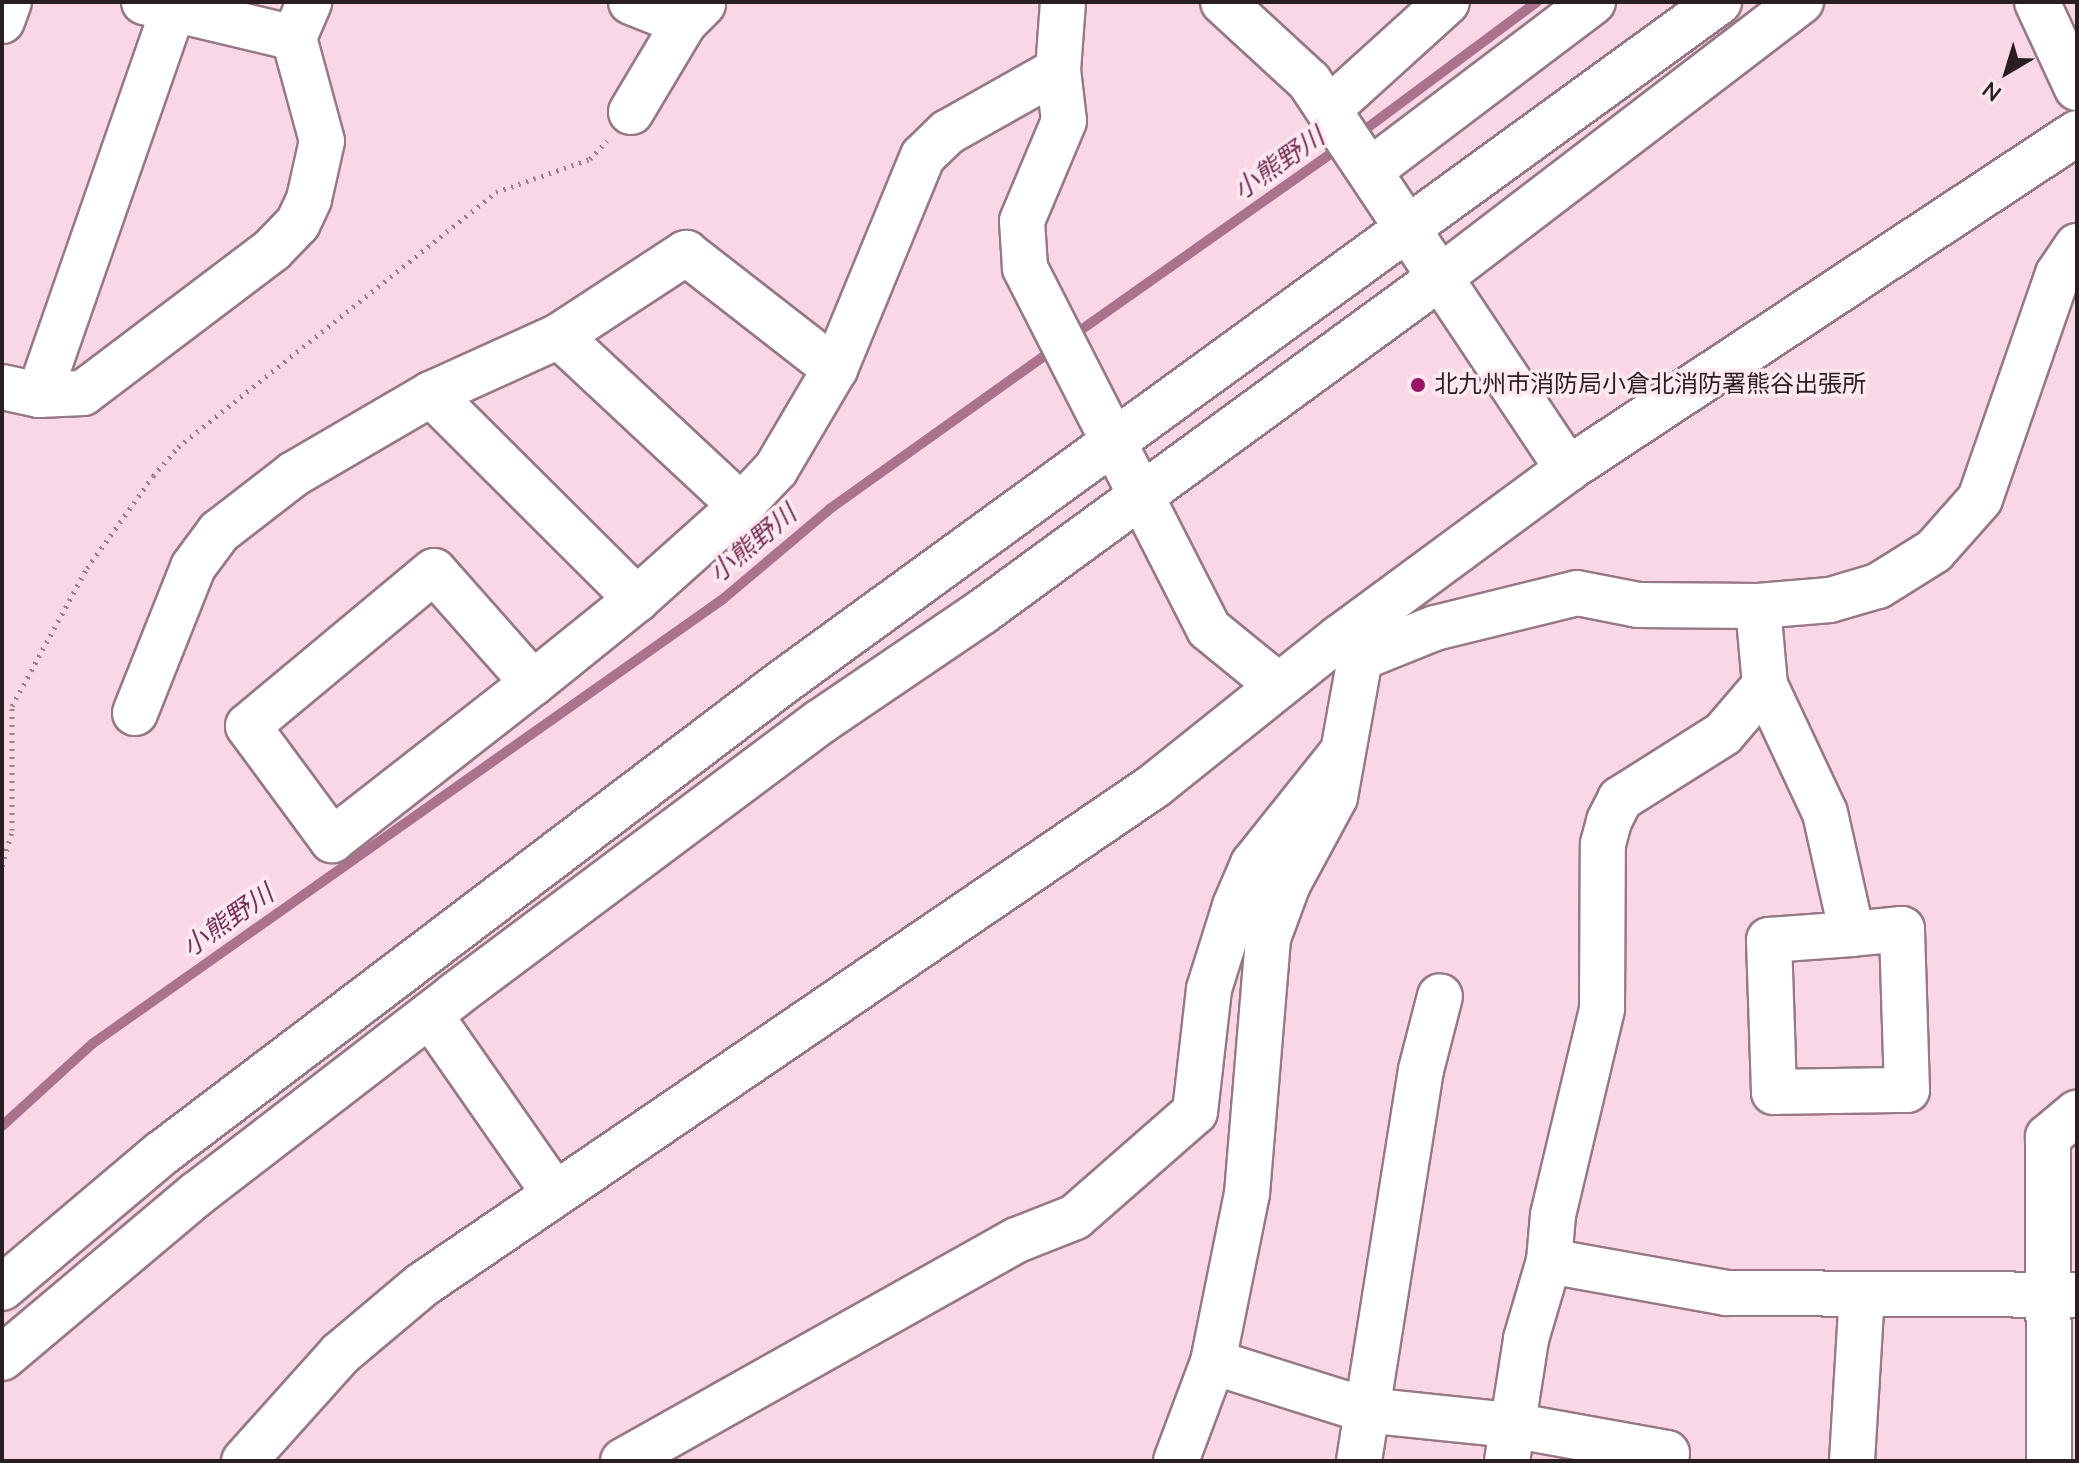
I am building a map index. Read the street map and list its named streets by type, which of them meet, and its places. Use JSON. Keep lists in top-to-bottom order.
{
  "water": ["小熊野川"],
  "places": ["北九州市消防局小倉北消防署熊谷出張所"],
  "north": "bottom left"
}
